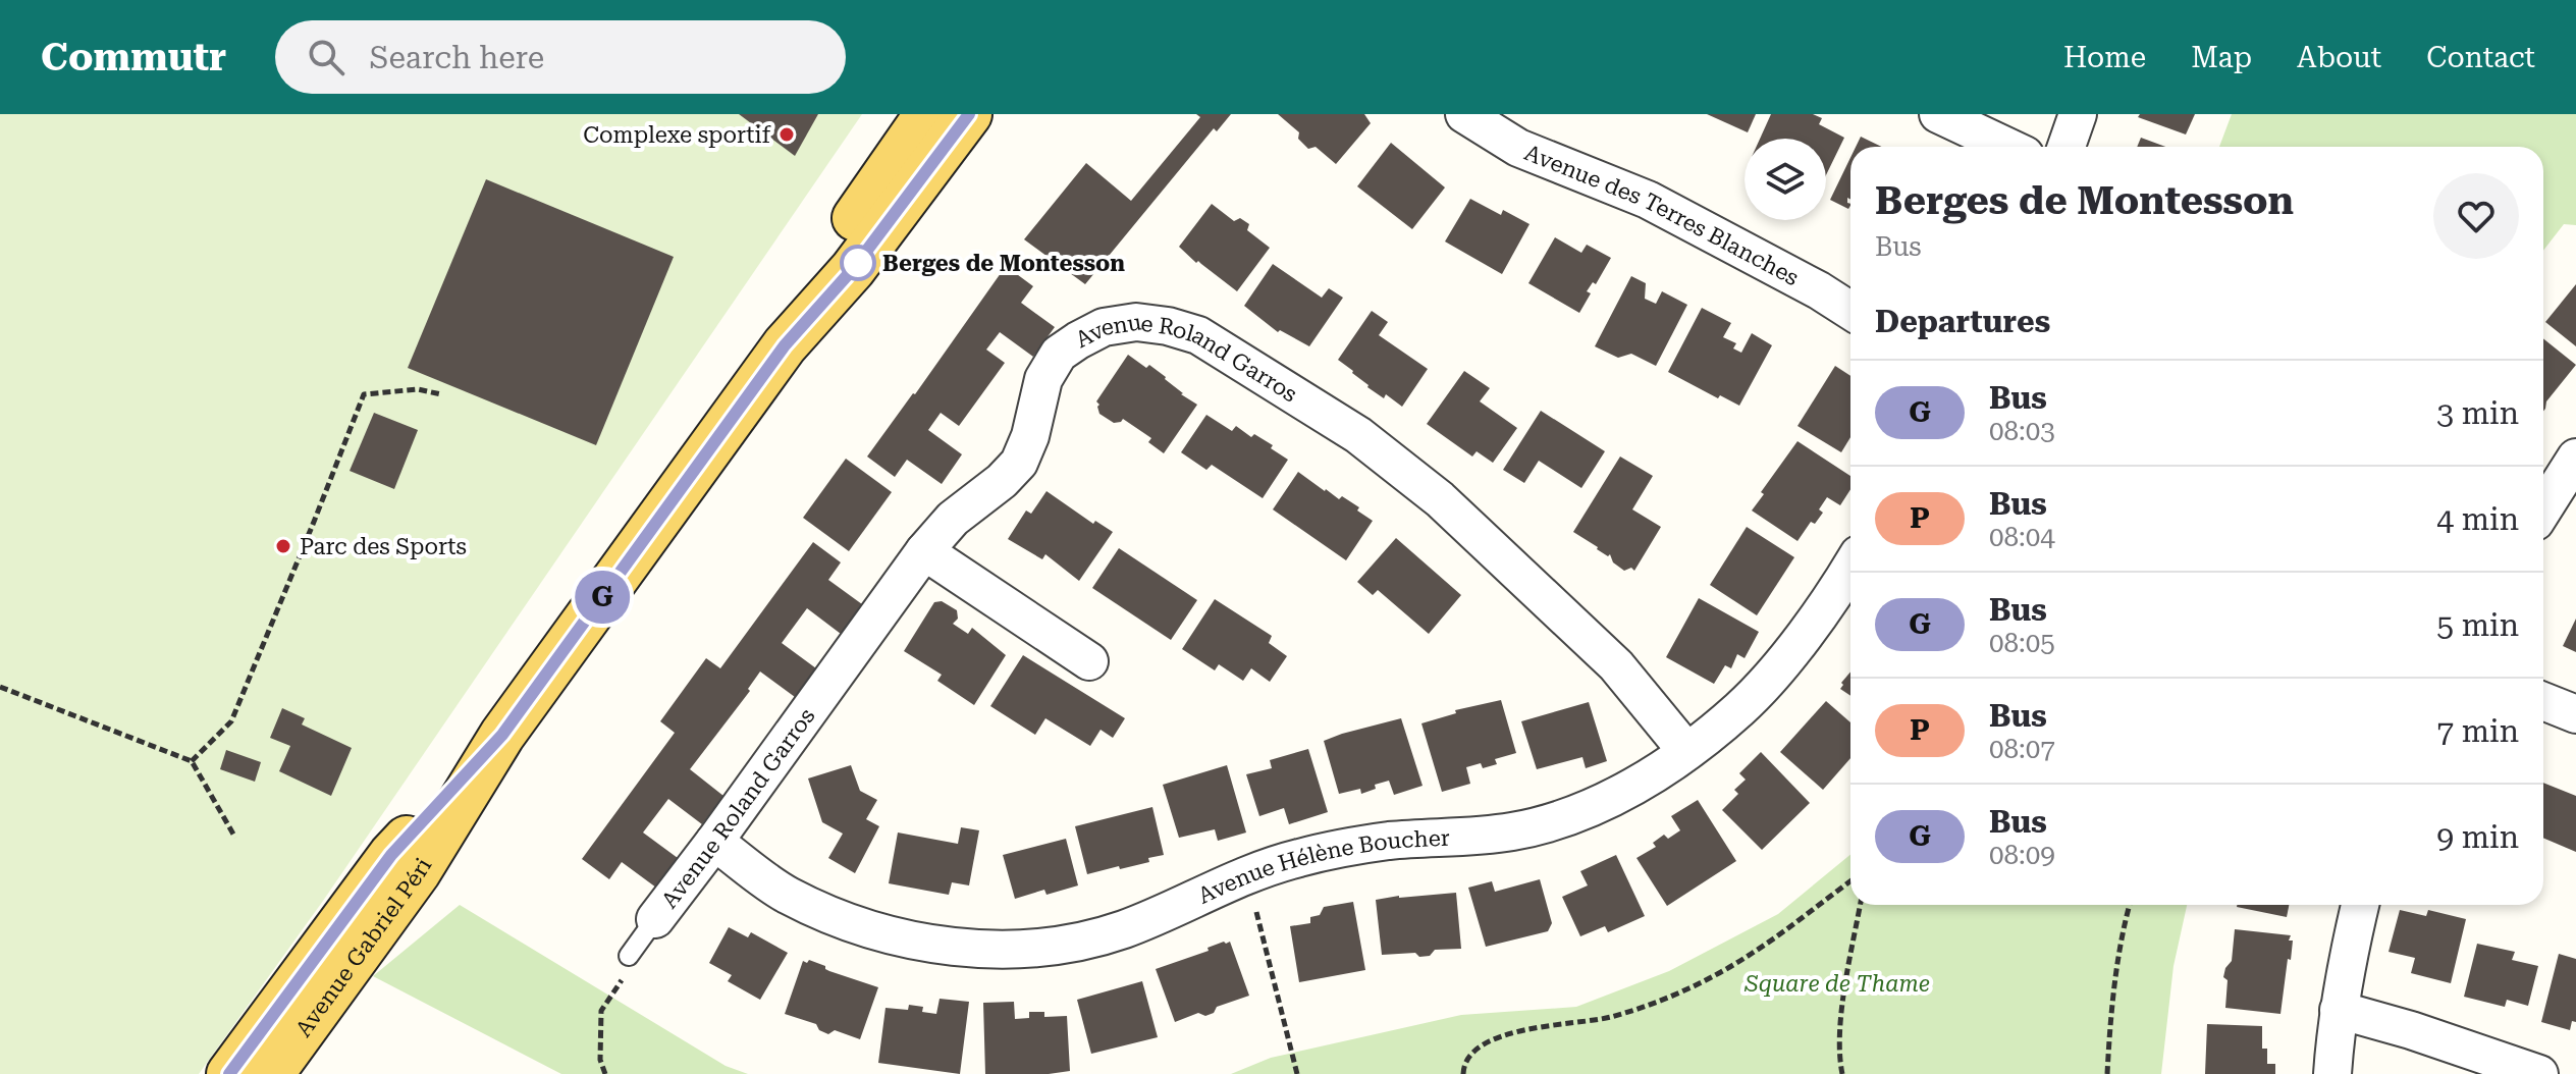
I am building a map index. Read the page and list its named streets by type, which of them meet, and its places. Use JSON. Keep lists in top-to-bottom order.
{
  "streets": {
    "main road": ["Avenue Gabriel Péri"],
    "street": ["Avenue des Terres Blanches", "Avenue Roland Garros", "Avenue Hélène Boucher"]
  },
  "crossings": [
    ["Avenue Roland Garros", "Avenue Hélène Boucher"]
  ],
  "parks": ["Square de Thame"],
  "places": ["Complexe sportif", "Berges de Montesson", "Parc des Sports"],
  "lines": ["bus line G"],
  "page": {
    "header": "Commutr",
    "search": "Search here",
    "nav": [
      "Home",
      "Map",
      "About",
      "Contact"
    ],
    "on_map": "G",
    "heading": [
      ["Berges de Montesson", "Bus"],
      "Departures"
    ],
    "list": [
      {
        "mark": "G",
        "name": "Bus",
        "note": "08:03",
        "value": "3 min"
      },
      {
        "mark": "P",
        "name": "Bus",
        "note": "08:04",
        "value": "4 min"
      },
      {
        "mark": "G",
        "name": "Bus",
        "note": "08:05",
        "value": "5 min"
      },
      {
        "mark": "P",
        "name": "Bus",
        "note": "08:07",
        "value": "7 min"
      },
      {
        "mark": "G",
        "name": "Bus",
        "note": "08:09",
        "value": "9 min"
      }
    ]
  }
}
